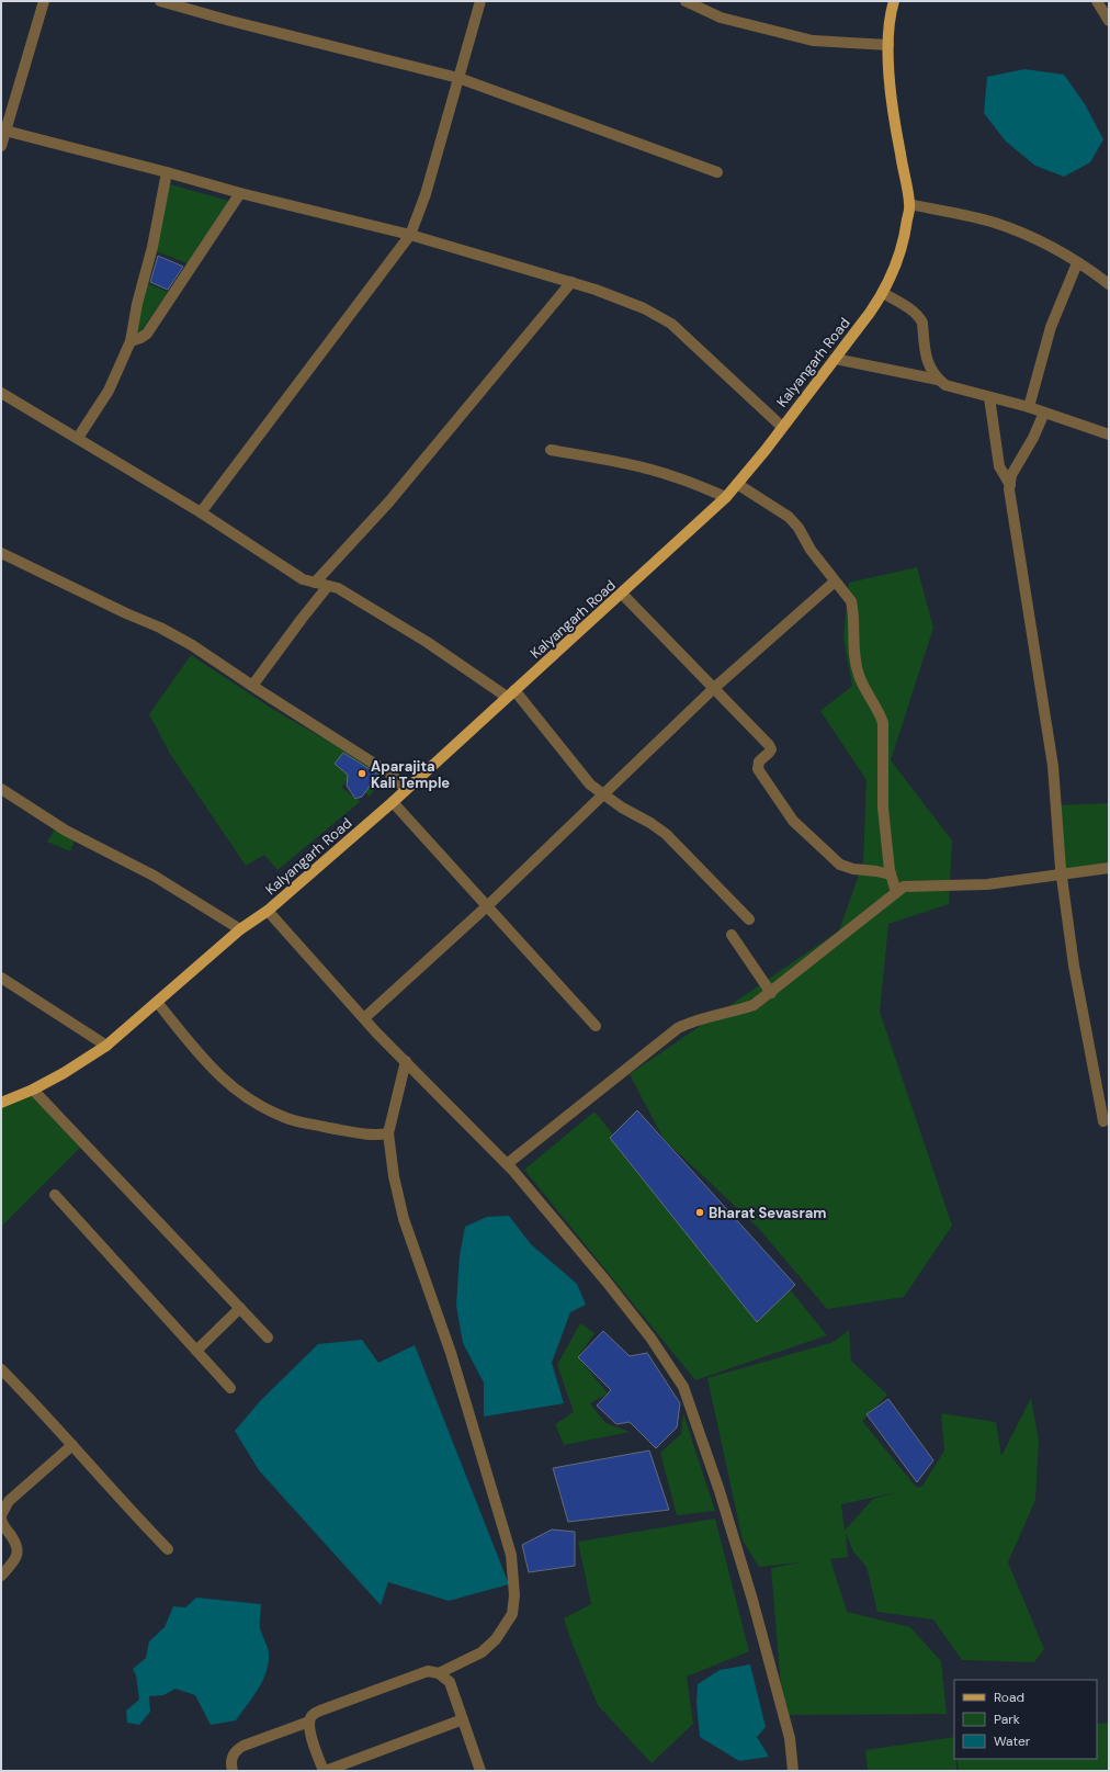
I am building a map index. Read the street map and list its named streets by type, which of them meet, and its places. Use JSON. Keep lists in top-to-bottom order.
{
  "streets": {
    "main road": ["Kalyangarh Road"]
  },
  "places": ["Aparajita Kali Temple", "Bharat Sevasram"],
  "legend": ["Road", "Park", "Water"]
}
